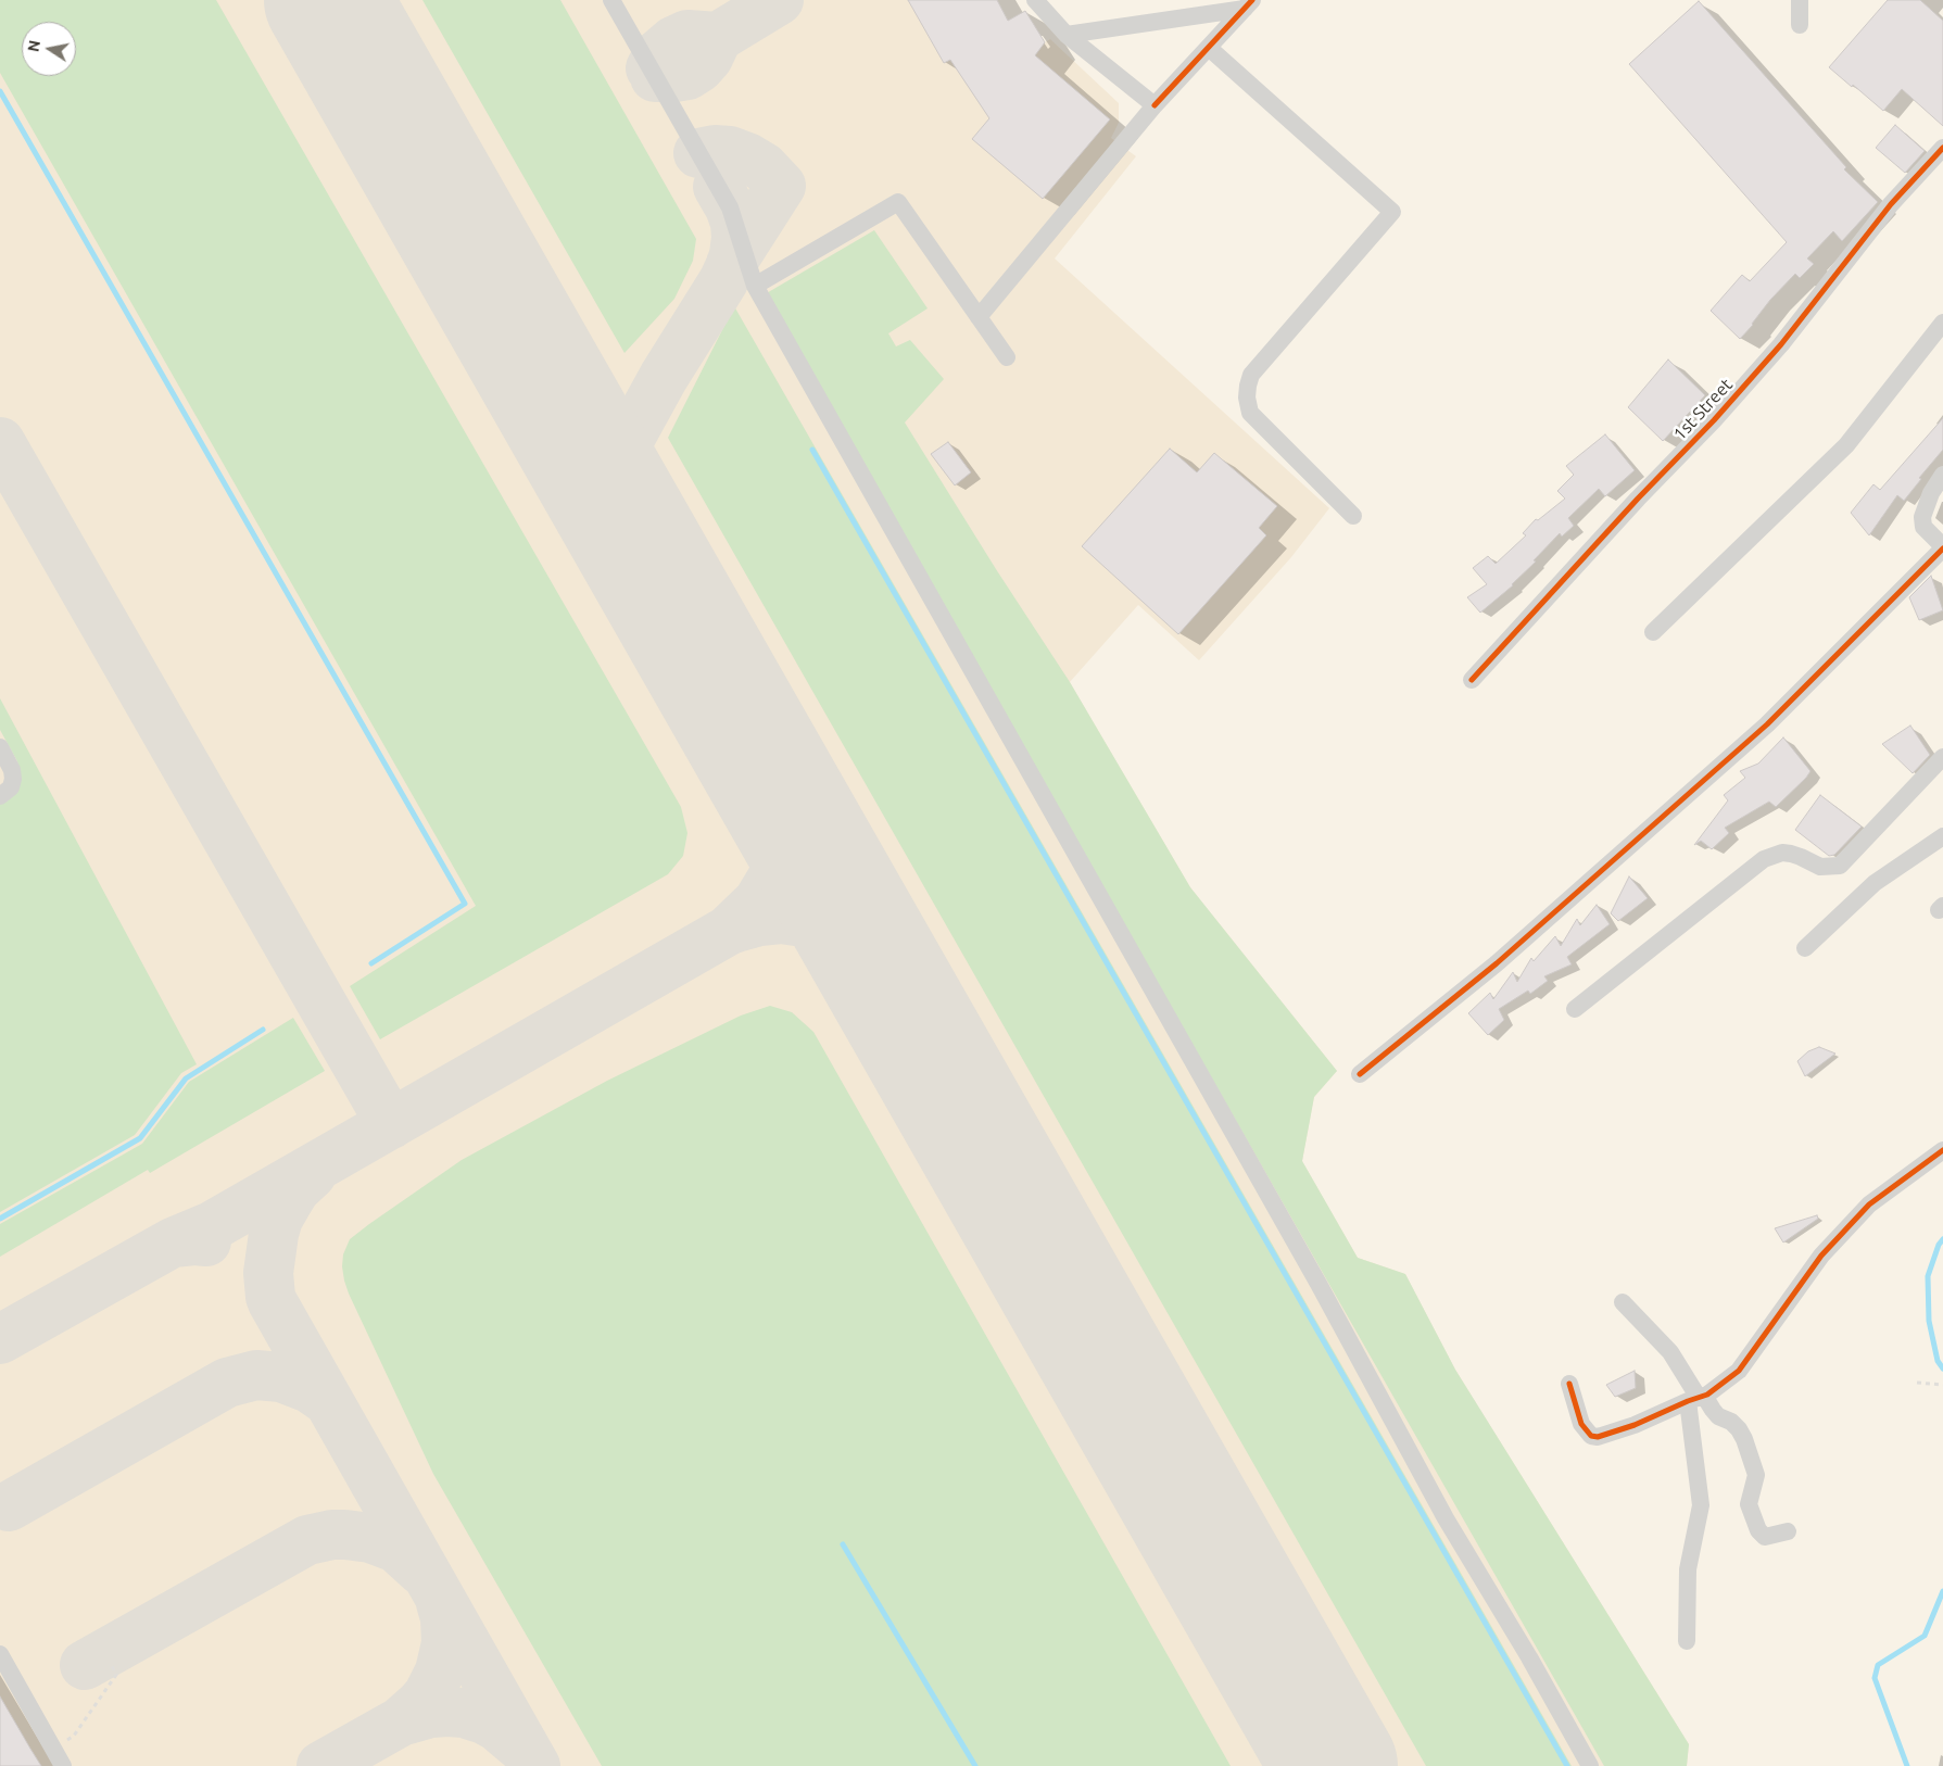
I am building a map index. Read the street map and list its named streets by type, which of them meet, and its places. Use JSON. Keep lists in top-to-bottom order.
{
  "streets": {
    "street": ["1st Street"]
  },
  "north": "left"
}
